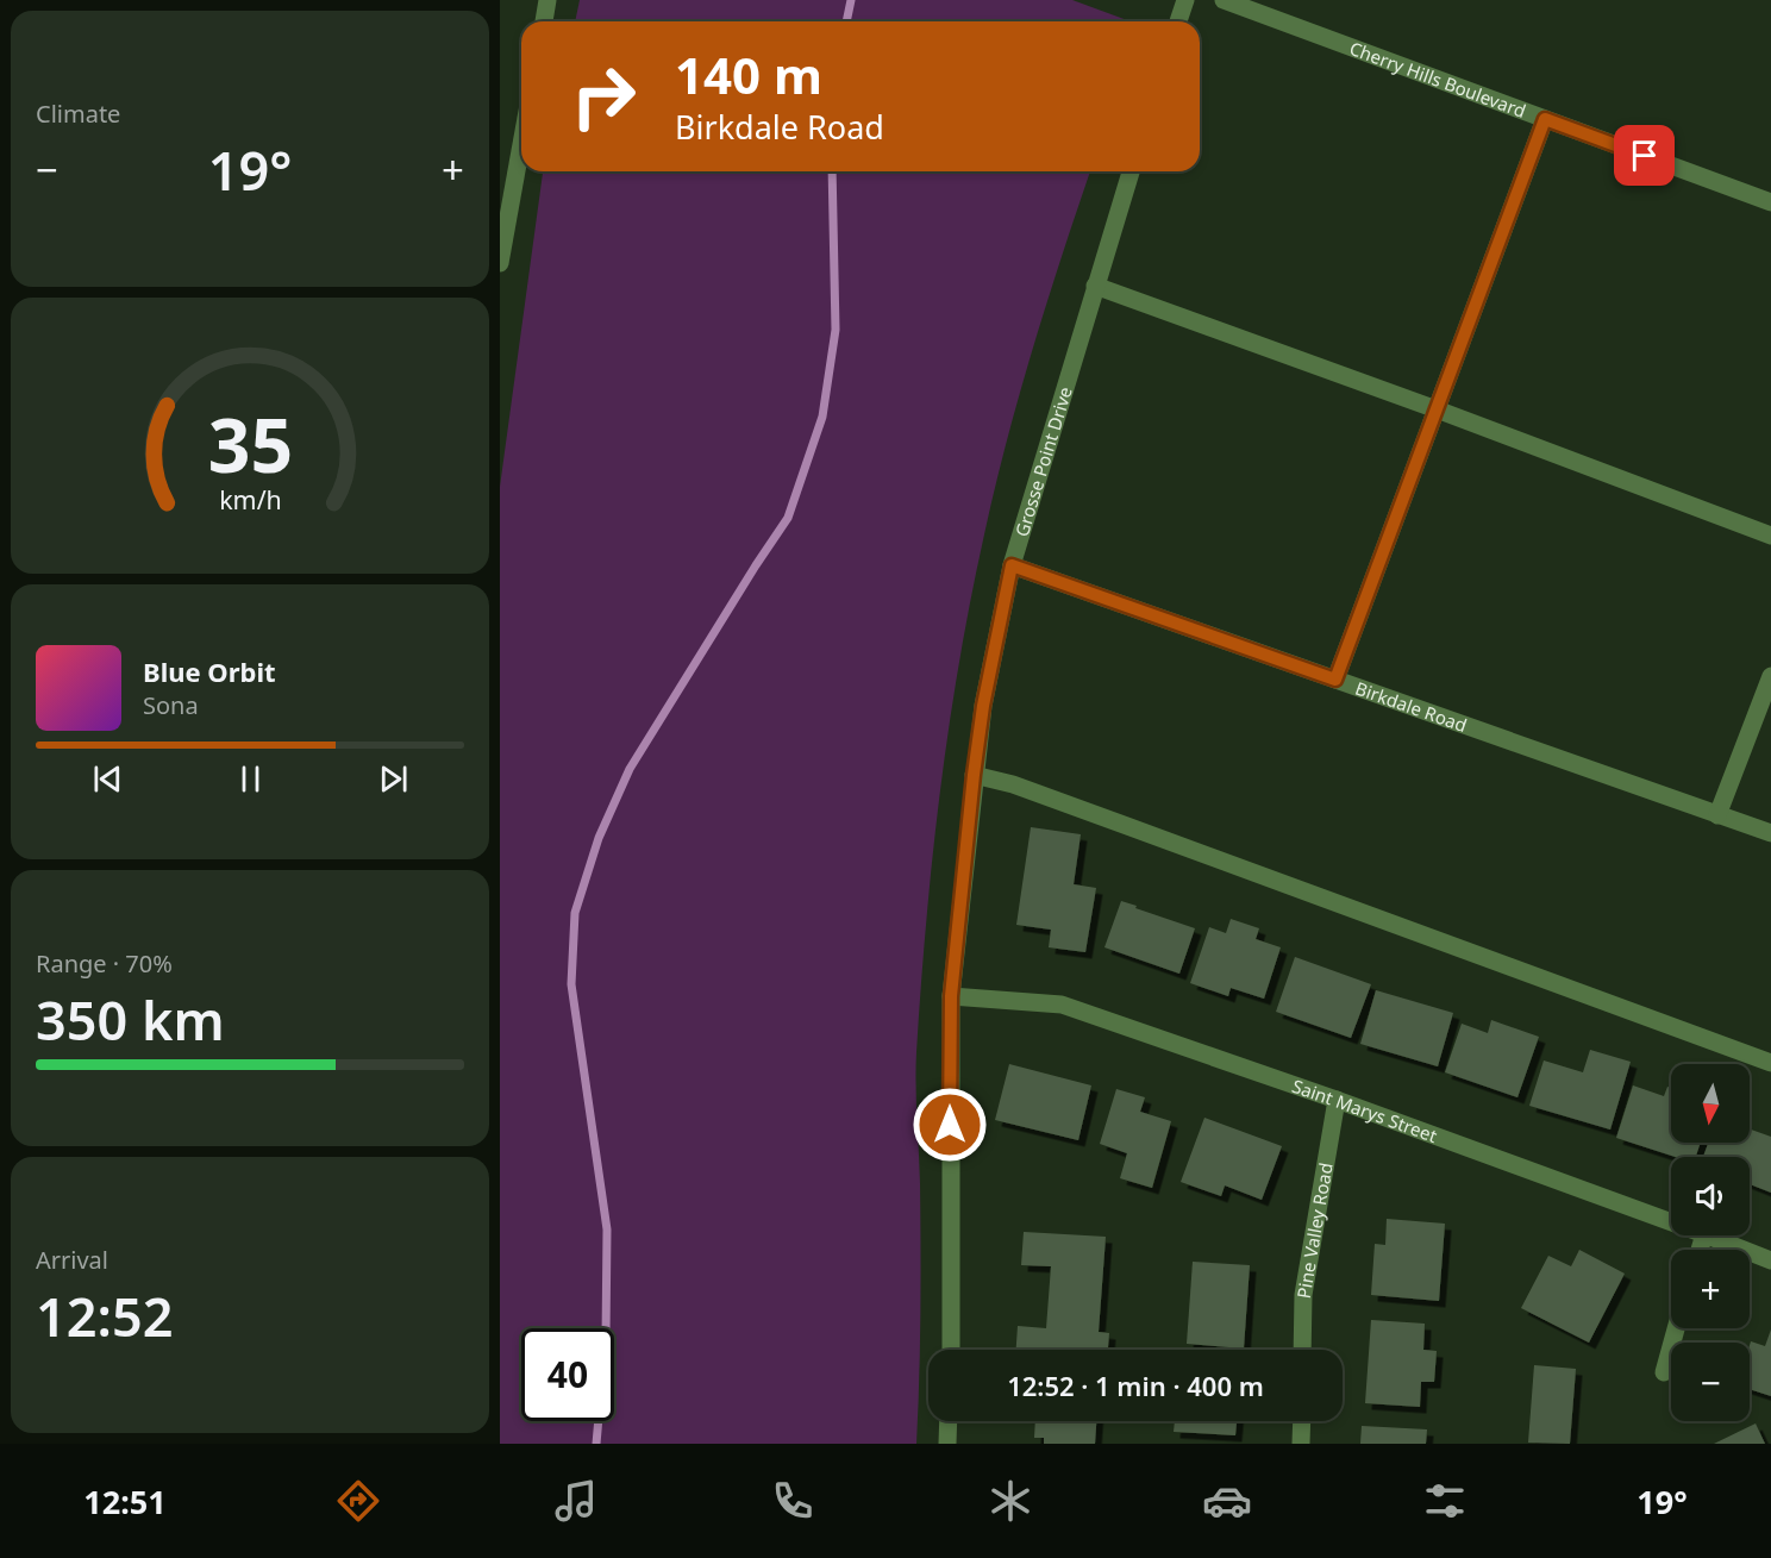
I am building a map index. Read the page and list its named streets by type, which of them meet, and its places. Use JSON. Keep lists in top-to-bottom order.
{
  "streets": {
    "street": [
      "Cherry Hills Boulevard",
      "Grosse Point Drive",
      "Birkdale Road",
      "Saint Marys Street",
      "Pine Valley Road"
    ]
  },
  "crossings": [
    ["Grosse Point Drive", "Birkdale Road"],
    ["Grosse Point Drive", "Saint Marys Street"],
    ["Saint Marys Street", "Pine Valley Road"]
  ],
  "north": "bottom",
  "page": {
    "tile": [
      "Climate",
      ["Range · 70%", "350 km"],
      ["Arrival", "12:52"]
    ],
    "turn": ["140 m", "Birkdale Road"],
    "heat": ["−", "19°", "+"],
    "song": ["Blue Orbit", "Sona"],
    "map_buttons": ["+", "−"],
    "limit": "40",
    "trip": "12:52 · 1 min · 400 m",
    "tabs": ["12:51", "19°"],
    "gauge": ["35", "km/h"]
  }
}
